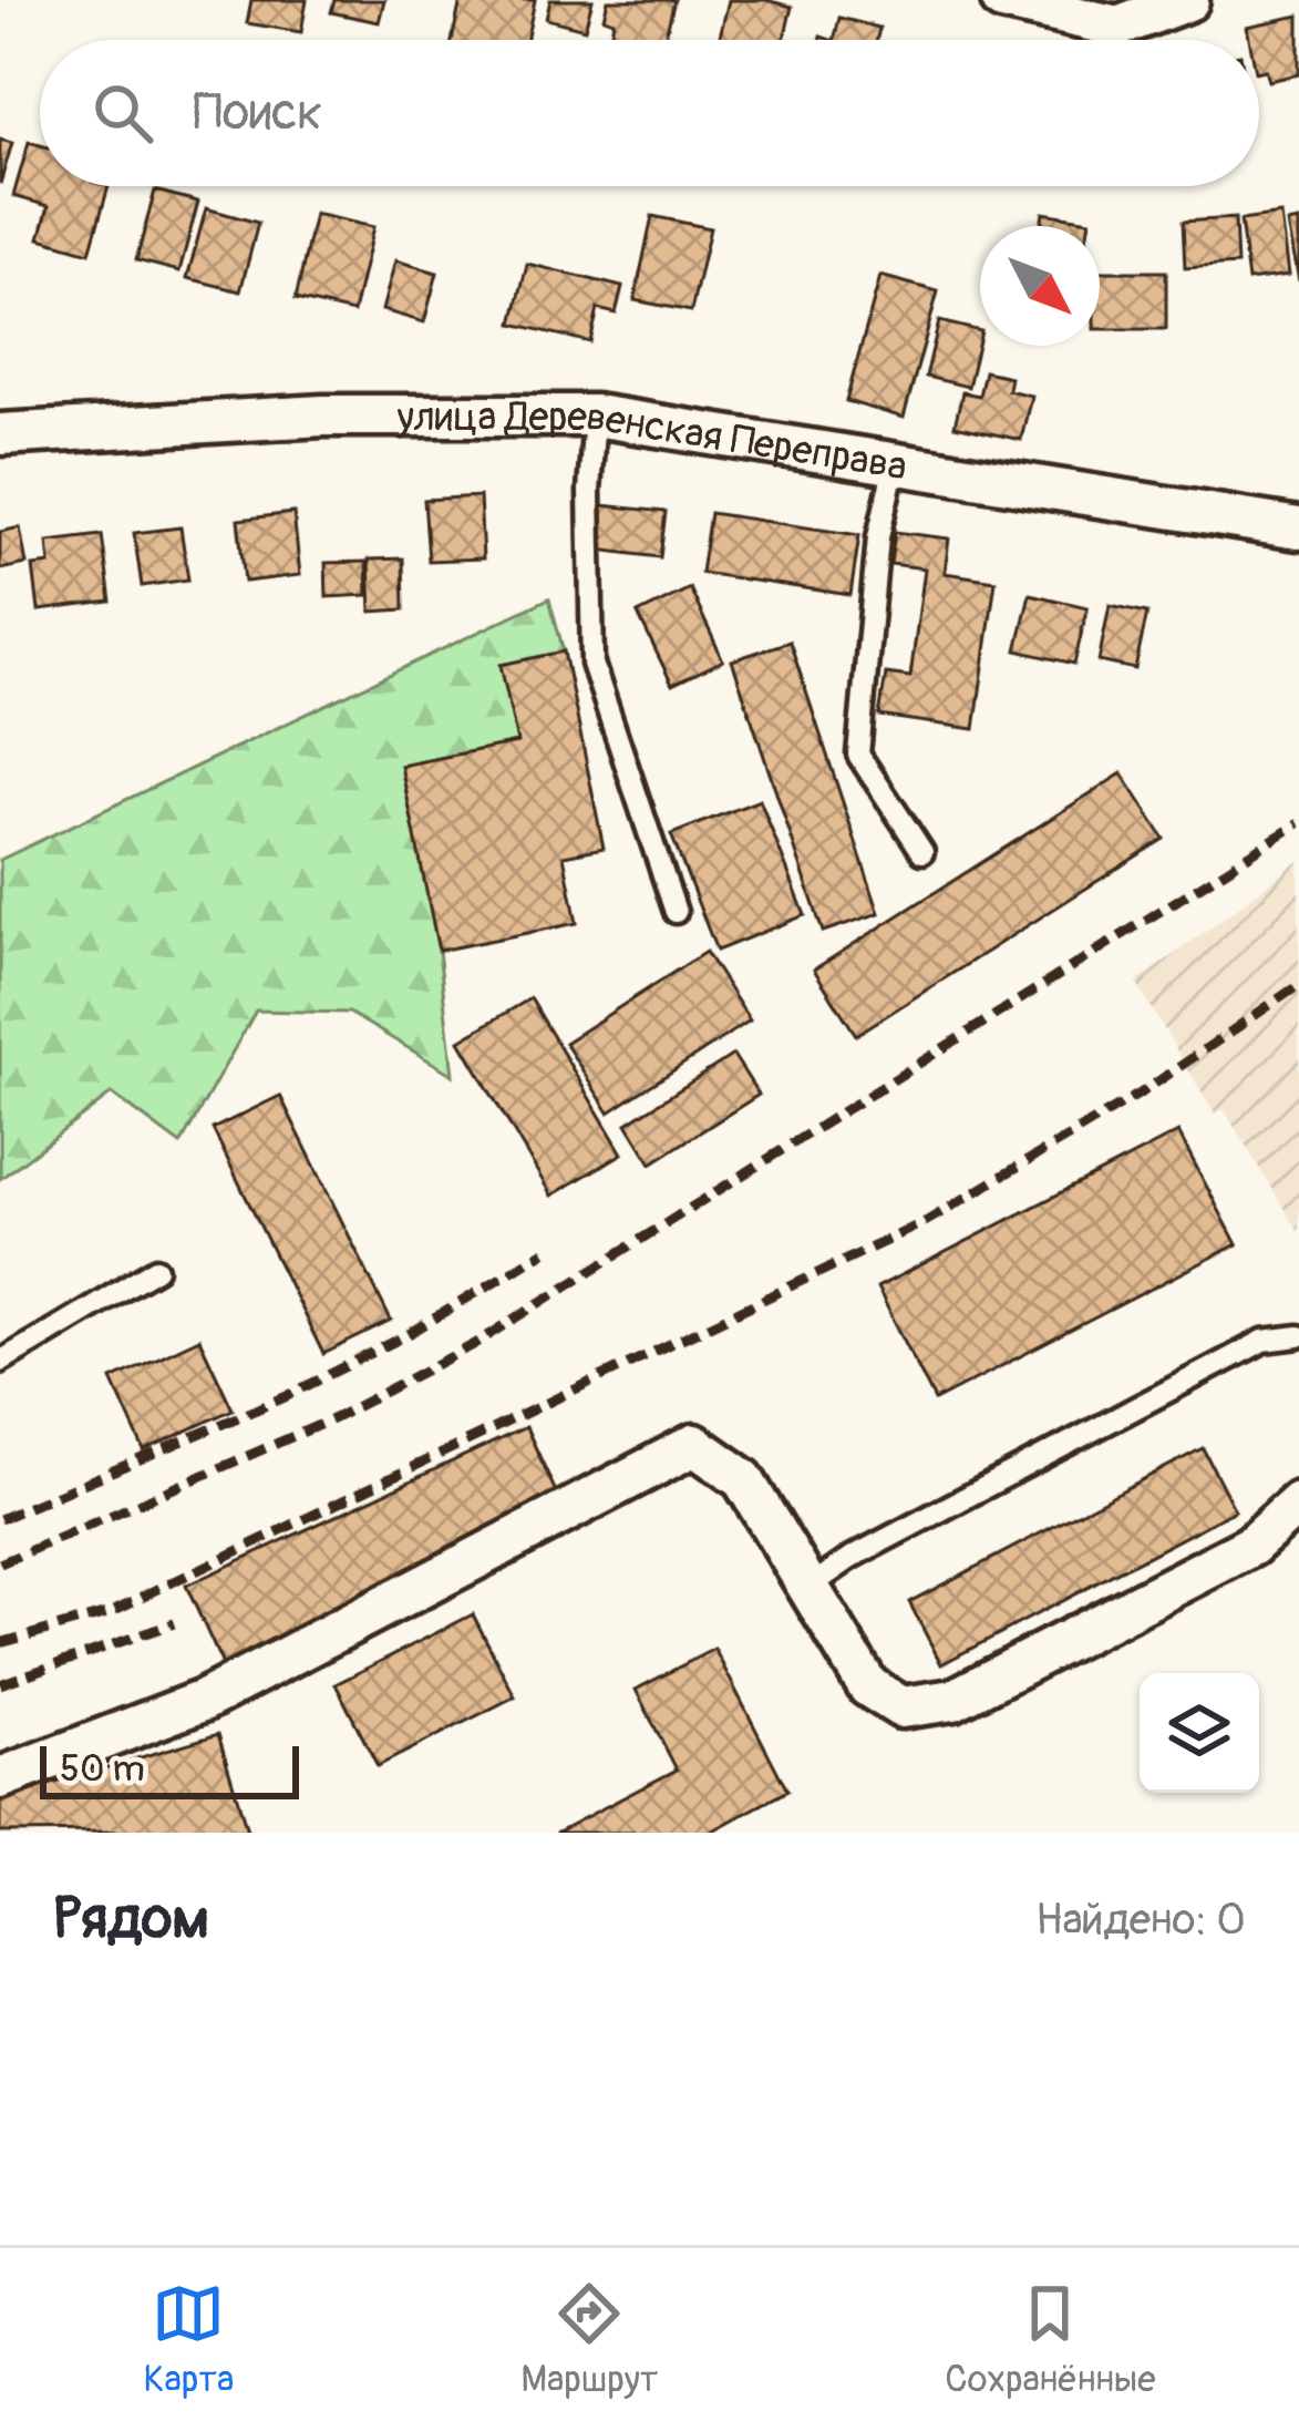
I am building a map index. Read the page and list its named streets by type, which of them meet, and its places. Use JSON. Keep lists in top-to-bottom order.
{
  "streets": {
    "street": ["улица Деревенская Переправа"]
  },
  "scale_bar": "50 m",
  "north": "bottom right",
  "page": {
    "search": "Поиск",
    "scale": "50 m",
    "heading": ["Рядом", "Найдено: 0"],
    "nav": ["Карта", "Маршрут", "Сохранённые"]
  }
}
